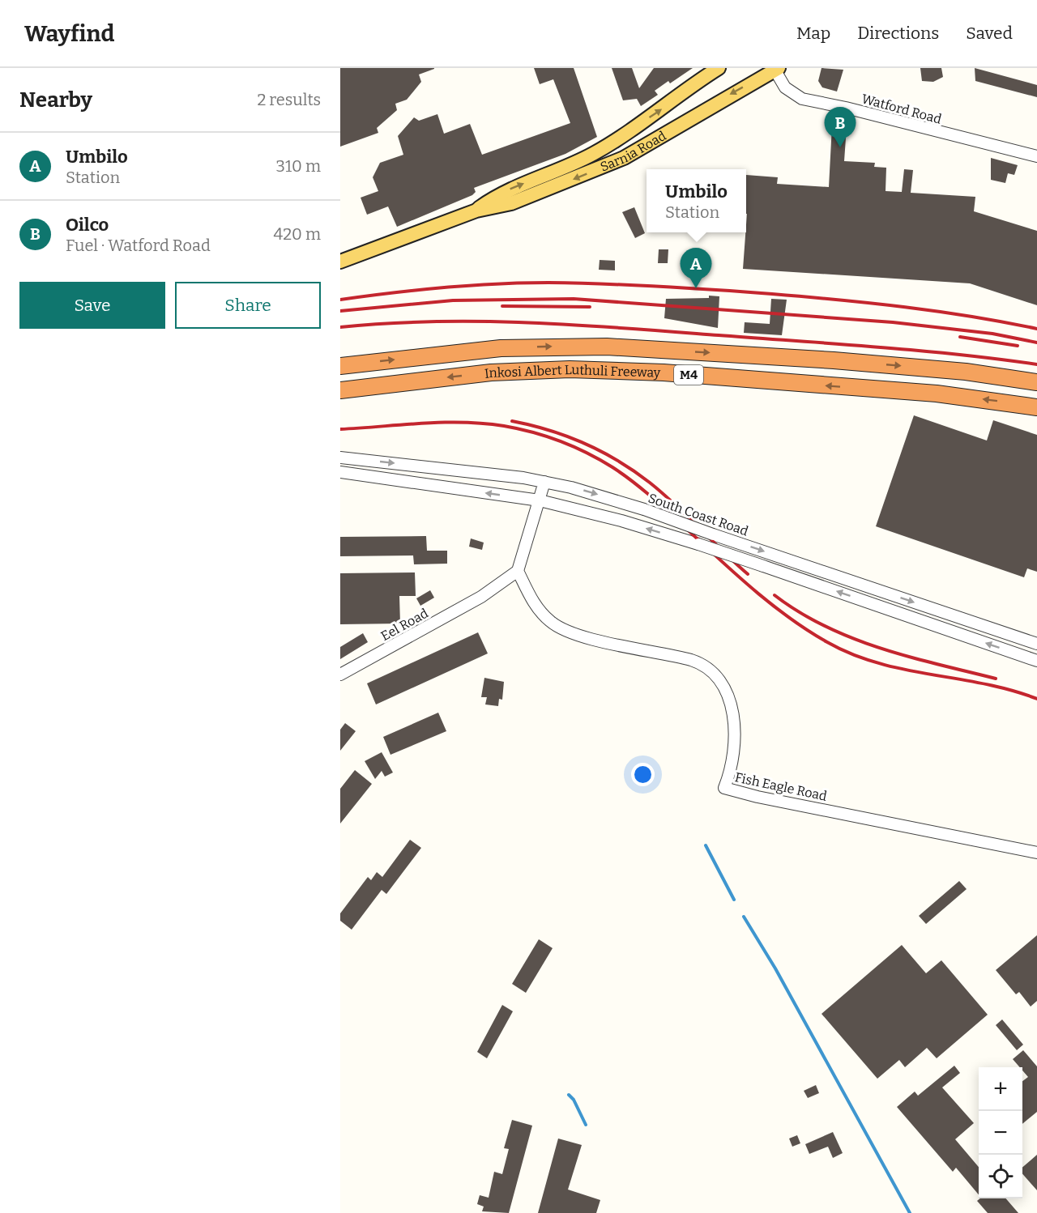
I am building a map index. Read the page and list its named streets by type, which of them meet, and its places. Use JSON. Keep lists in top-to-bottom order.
{
  "streets": {
    "highway": ["Inkosi Albert Luthuli Freeway", "M4"],
    "main road": ["Sarnia Road"],
    "street": [
      "Watford Road",
      "South Coast Road",
      "Eel Road",
      "Fish Eagle Road"
    ]
  },
  "crossings": [
    ["Watford Road", "Sarnia Road"],
    ["Eel Road", "Fish Eagle Road"]
  ],
  "page": {
    "header": "Wayfind",
    "nav": ["Map", "Directions", "Saved"],
    "heading": ["Nearby", "2 results"],
    "pins": ["B", "A"],
    "list": [
      {
        "mark": "A",
        "name": "Umbilo",
        "note": "Station",
        "value": "310 m"
      },
      {
        "mark": "B",
        "name": "Oilco",
        "note": "Fuel · Watford Road",
        "value": "420 m"
      }
    ],
    "popup": ["Umbilo", "Station"],
    "buttons": ["Save", "Share"],
    "map_buttons": ["+", "−"]
  }
}
